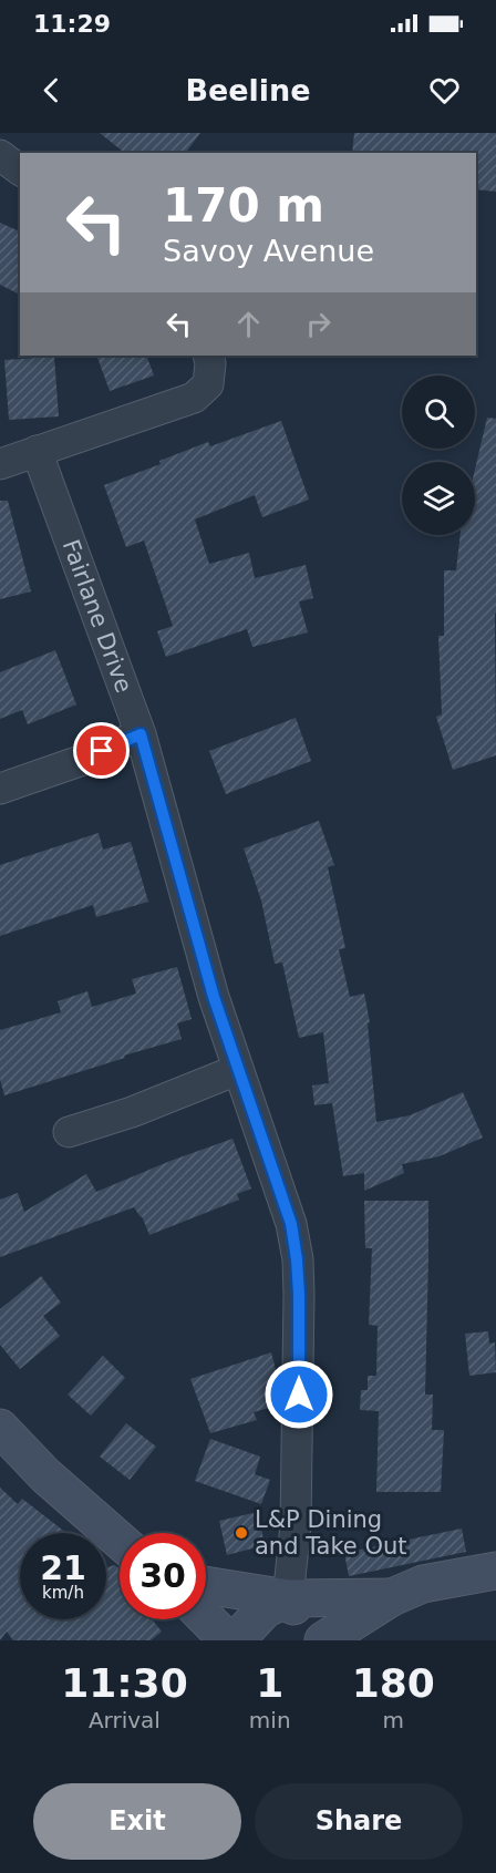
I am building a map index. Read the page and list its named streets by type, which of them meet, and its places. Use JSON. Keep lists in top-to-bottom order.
{
  "streets": {
    "street": ["Fairlane Drive"]
  },
  "places": ["L&P Dining and Take Out"],
  "page": {
    "status": "11:29",
    "header": "Beeline",
    "turn": ["170 m", "Savoy Avenue"],
    "speed": "21 km/h",
    "limit": "30",
    "eta": [
      "11:30",
      "Arrival",
      "1",
      "min",
      "180",
      "m"
    ],
    "buttons": ["Exit", "Share"]
  }
}
